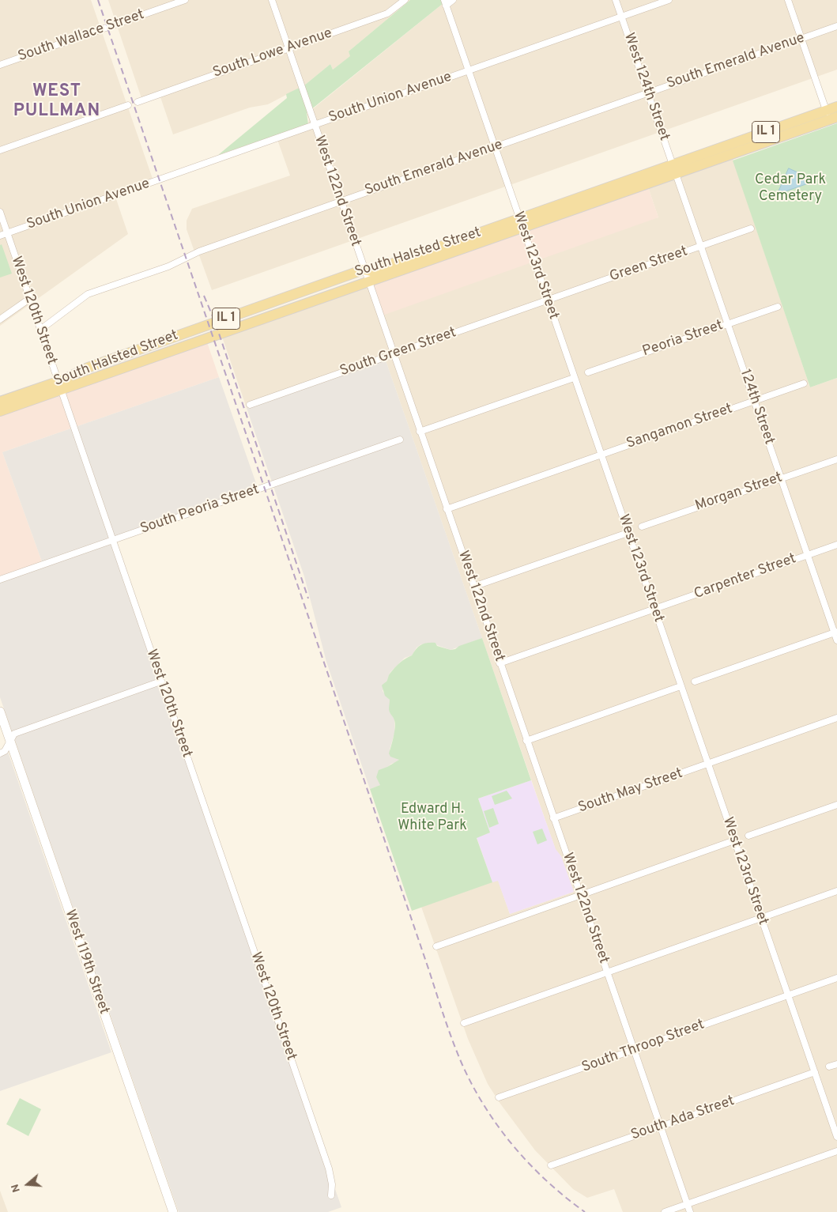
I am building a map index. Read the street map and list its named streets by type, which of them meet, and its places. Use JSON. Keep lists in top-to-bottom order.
{
  "streets": {
    "main road": ["IL 1", "South Halsted Street"],
    "street": [
      "South Wallace Street",
      "South Lowe Avenue",
      "South Emerald Avenue",
      "West 124th Street",
      "South Union Avenue",
      "West 122nd Street",
      "Green Street",
      "West 123rd Street",
      "West 120th Street",
      "Peoria Street",
      "South Green Street",
      "124th Street",
      "Sangamon Street",
      "Morgan Street",
      "South Peoria Street",
      "Carpenter Street",
      "South May Street",
      "West 119th Street",
      "South Throop Street",
      "South Ada Street"
    ]
  },
  "crossings": [
    ["South Lowe Avenue", "West 122nd Street"],
    ["South Emerald Avenue", "West 124th Street"],
    ["South Emerald Avenue", "West 122nd Street"],
    ["South Emerald Avenue", "West 123rd Street"],
    ["South Emerald Avenue", "West 120th Street"],
    ["West 124th Street", "South Union Avenue"],
    ["West 124th Street", "South Halsted Street"],
    ["West 124th Street", "124th Street"],
    ["South Union Avenue", "West 122nd Street"],
    ["South Union Avenue", "West 123rd Street"],
    ["South Union Avenue", "West 120th Street"],
    ["West 122nd Street", "South Halsted Street"],
    ["West 122nd Street", "South Green Street"],
    ["West 122nd Street", "Sangamon Street"],
    ["West 122nd Street", "Carpenter Street"],
    ["West 122nd Street", "South May Street"],
    ["West 122nd Street", "South Throop Street"],
    ["West 122nd Street", "South Ada Street"],
    ["South Halsted Street", "West 123rd Street"],
    ["South Halsted Street", "West 120th Street"],
    ["South Halsted Street", "124th Street"],
    ["Green Street", "West 123rd Street"],
    ["Green Street", "South Green Street"],
    ["Green Street", "124th Street"],
    ["West 123rd Street", "South Green Street"],
    ["West 123rd Street", "Sangamon Street"],
    ["West 123rd Street", "Carpenter Street"],
    ["West 123rd Street", "South May Street"],
    ["West 123rd Street", "South Throop Street"],
    ["West 123rd Street", "South Ada Street"],
    ["West 120th Street", "South Peoria Street"],
    ["Peoria Street", "124th Street"],
    ["124th Street", "Sangamon Street"],
    ["124th Street", "Morgan Street"],
    ["124th Street", "Carpenter Street"]
  ],
  "districts": ["WEST PULLMAN"],
  "parks": ["Cedar Park Cemetery", "Edward H. White Park"],
  "north": "left"
}
